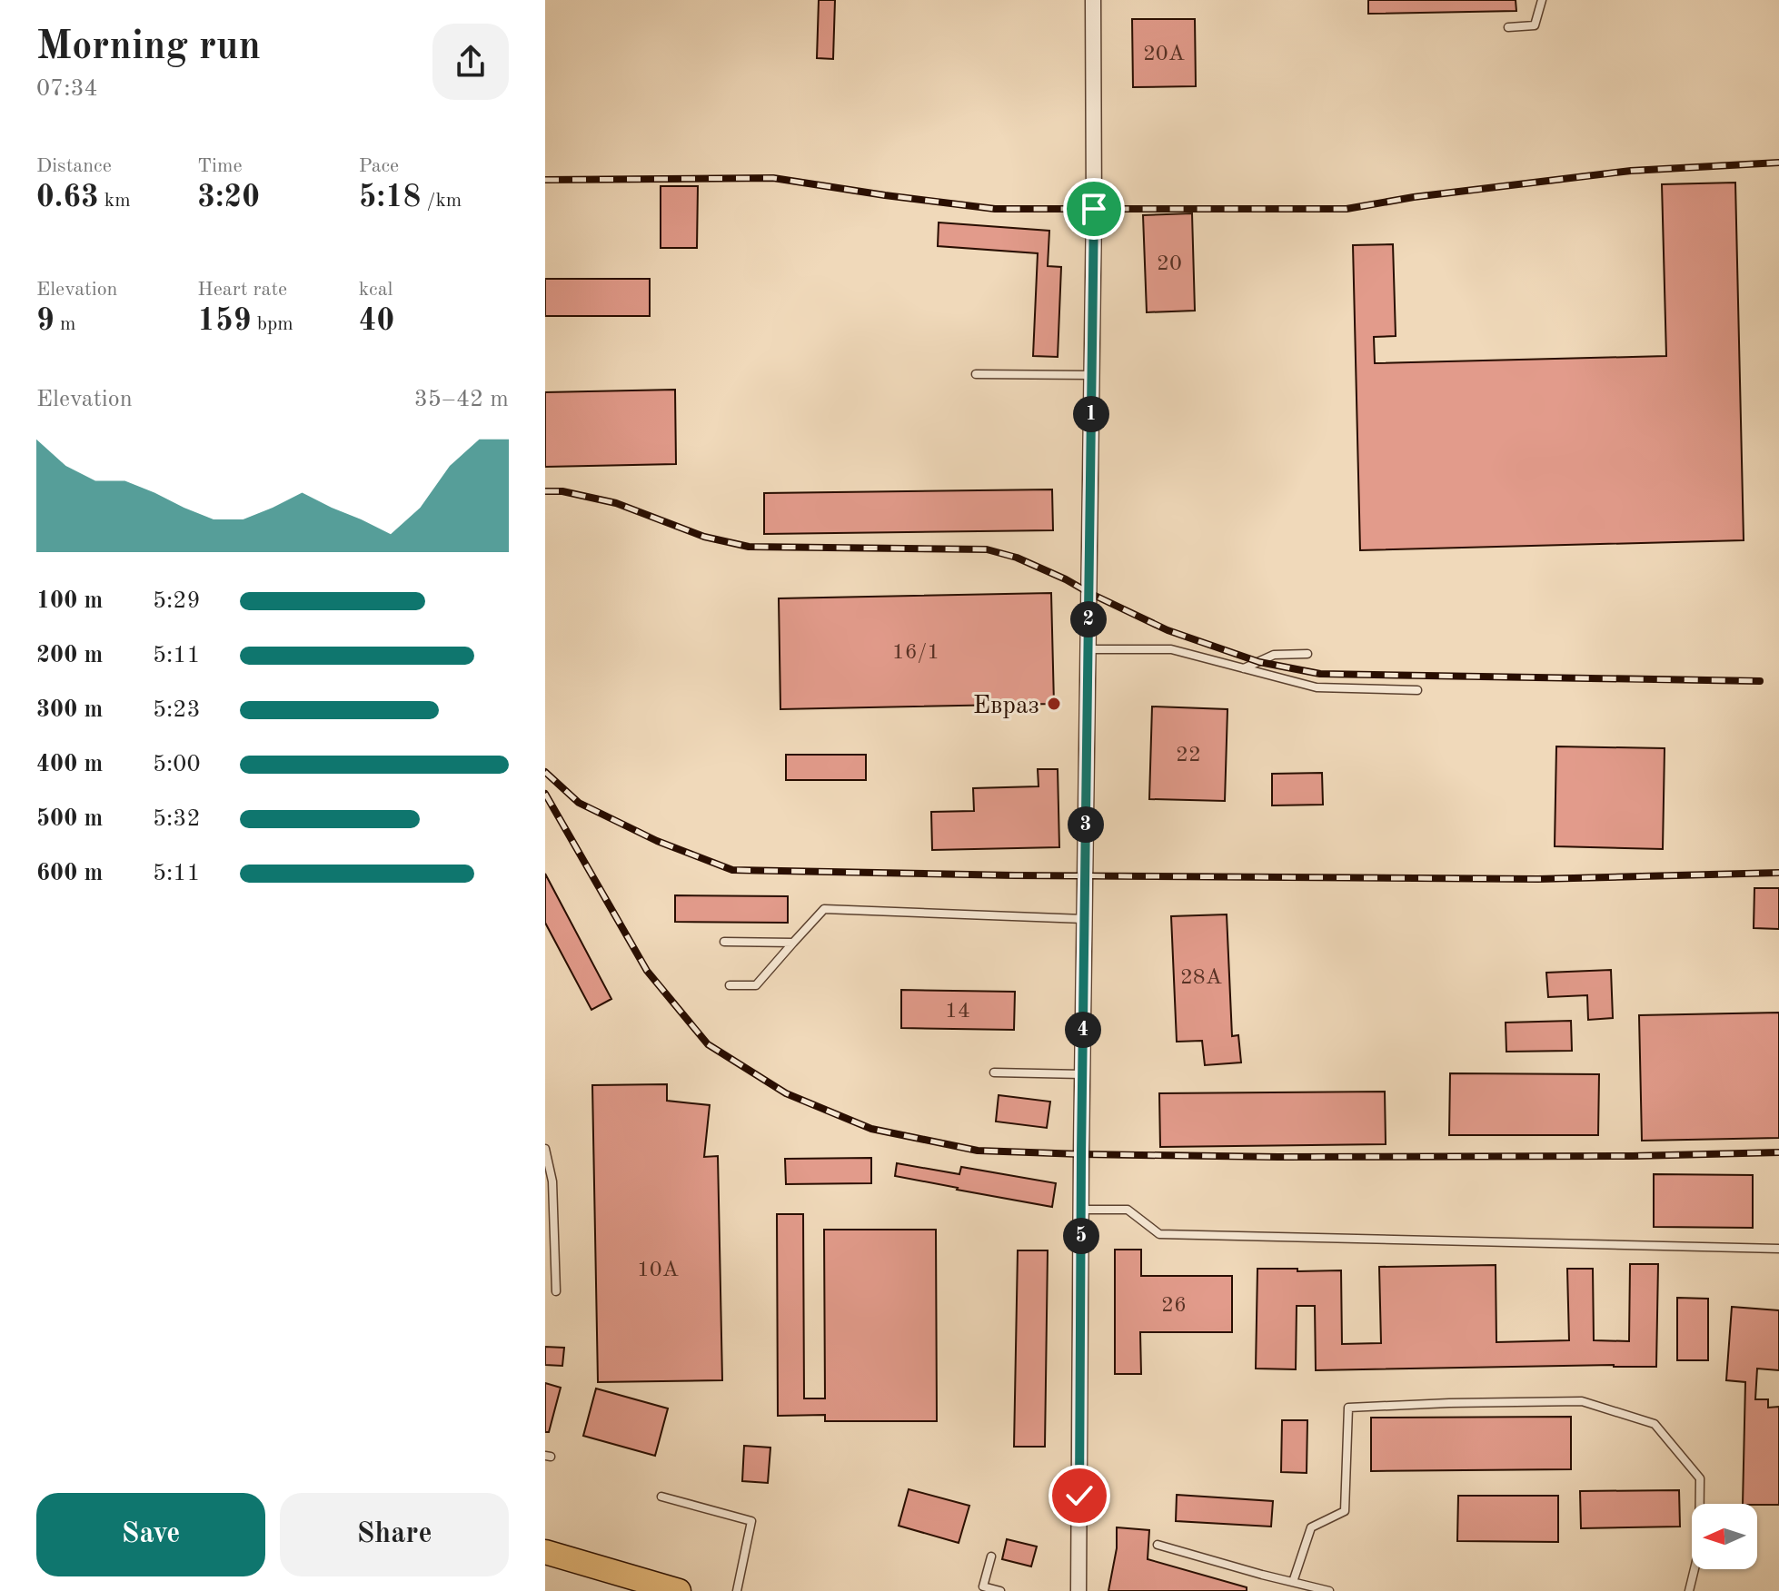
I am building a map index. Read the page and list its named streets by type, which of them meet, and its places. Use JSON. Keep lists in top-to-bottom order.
{
  "places": ["Евраз"],
  "house_numbers": [
    "20А",
    "20",
    "16/1",
    "22",
    "28А",
    "14",
    "10А",
    "26"
  ],
  "north": "left",
  "page": {
    "heading": ["Morning run", "07:34"],
    "stats": [
      ["Distance", "0.63 km"],
      ["Time", "3:20"],
      ["Pace", "5:18 /km"],
      ["Elevation", "9 m"],
      ["Heart rate", "159 bpm"],
      ["kcal", "40"]
    ],
    "chart": ["Elevation", "35–42 m"],
    "pins": [
      "1",
      "2",
      "3",
      "4",
      "5"
    ],
    "list": [
      {
        "name": "100 m",
        "note": "5:29"
      },
      {
        "name": "200 m",
        "note": "5:11"
      },
      {
        "name": "300 m",
        "note": "5:23"
      },
      {
        "name": "400 m",
        "note": "5:00"
      },
      {
        "name": "500 m",
        "note": "5:32"
      },
      {
        "name": "600 m",
        "note": "5:11"
      }
    ],
    "buttons": ["Save", "Share"]
  }
}
